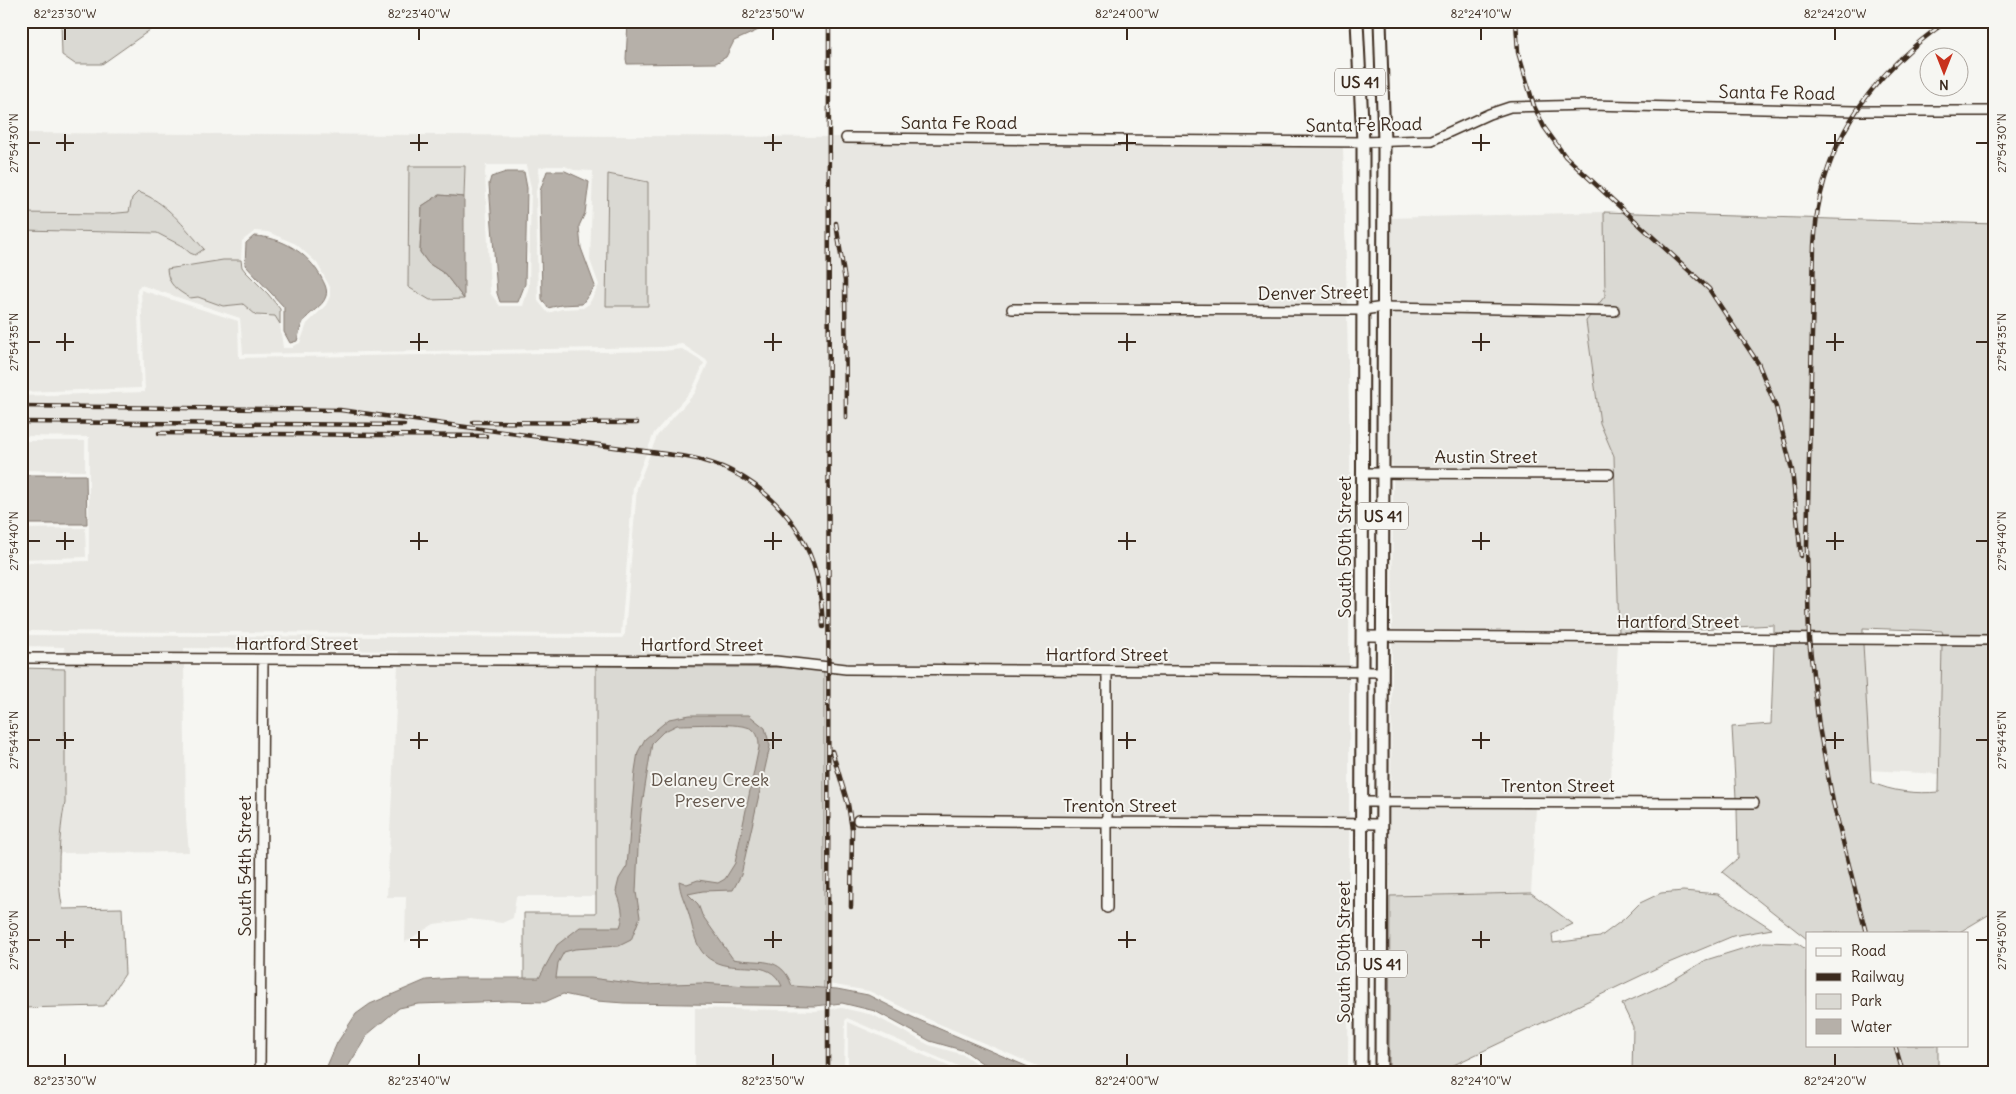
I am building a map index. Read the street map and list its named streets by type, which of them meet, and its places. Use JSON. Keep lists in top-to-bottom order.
{
  "streets": {
    "main road": ["US 41", "South 50th Street"],
    "street": [
      "Santa Fe Road",
      "Denver Street",
      "Austin Street",
      "Hartford Street",
      "Trenton Street",
      "South 54th Street"
    ]
  },
  "crossings": [
    ["US 41", "Santa Fe Road"],
    ["US 41", "Denver Street"],
    ["US 41", "Austin Street"],
    ["US 41", "Hartford Street"],
    ["US 41", "Trenton Street"],
    ["Santa Fe Road", "South 50th Street"],
    ["Denver Street", "South 50th Street"],
    ["Austin Street", "South 50th Street"],
    ["South 50th Street", "Hartford Street"],
    ["South 50th Street", "Trenton Street"],
    ["Hartford Street", "South 54th Street"]
  ],
  "parks": ["Delaney Creek Preserve"],
  "legend": [
    "Road",
    "Railway",
    "Park",
    "Water"
  ],
  "north": "bottom",
  "coordinates": [
    "82°23'30\"W",
    "82°23'40\"W",
    "82°23'50\"W",
    "82°24'00\"W",
    "82°24'10\"W",
    "82°24'20\"W",
    "27°54'30\"N",
    "27°54'35\"N",
    "27°54'40\"N",
    "27°54'45\"N",
    "27°54'50\"N"
  ]
}
